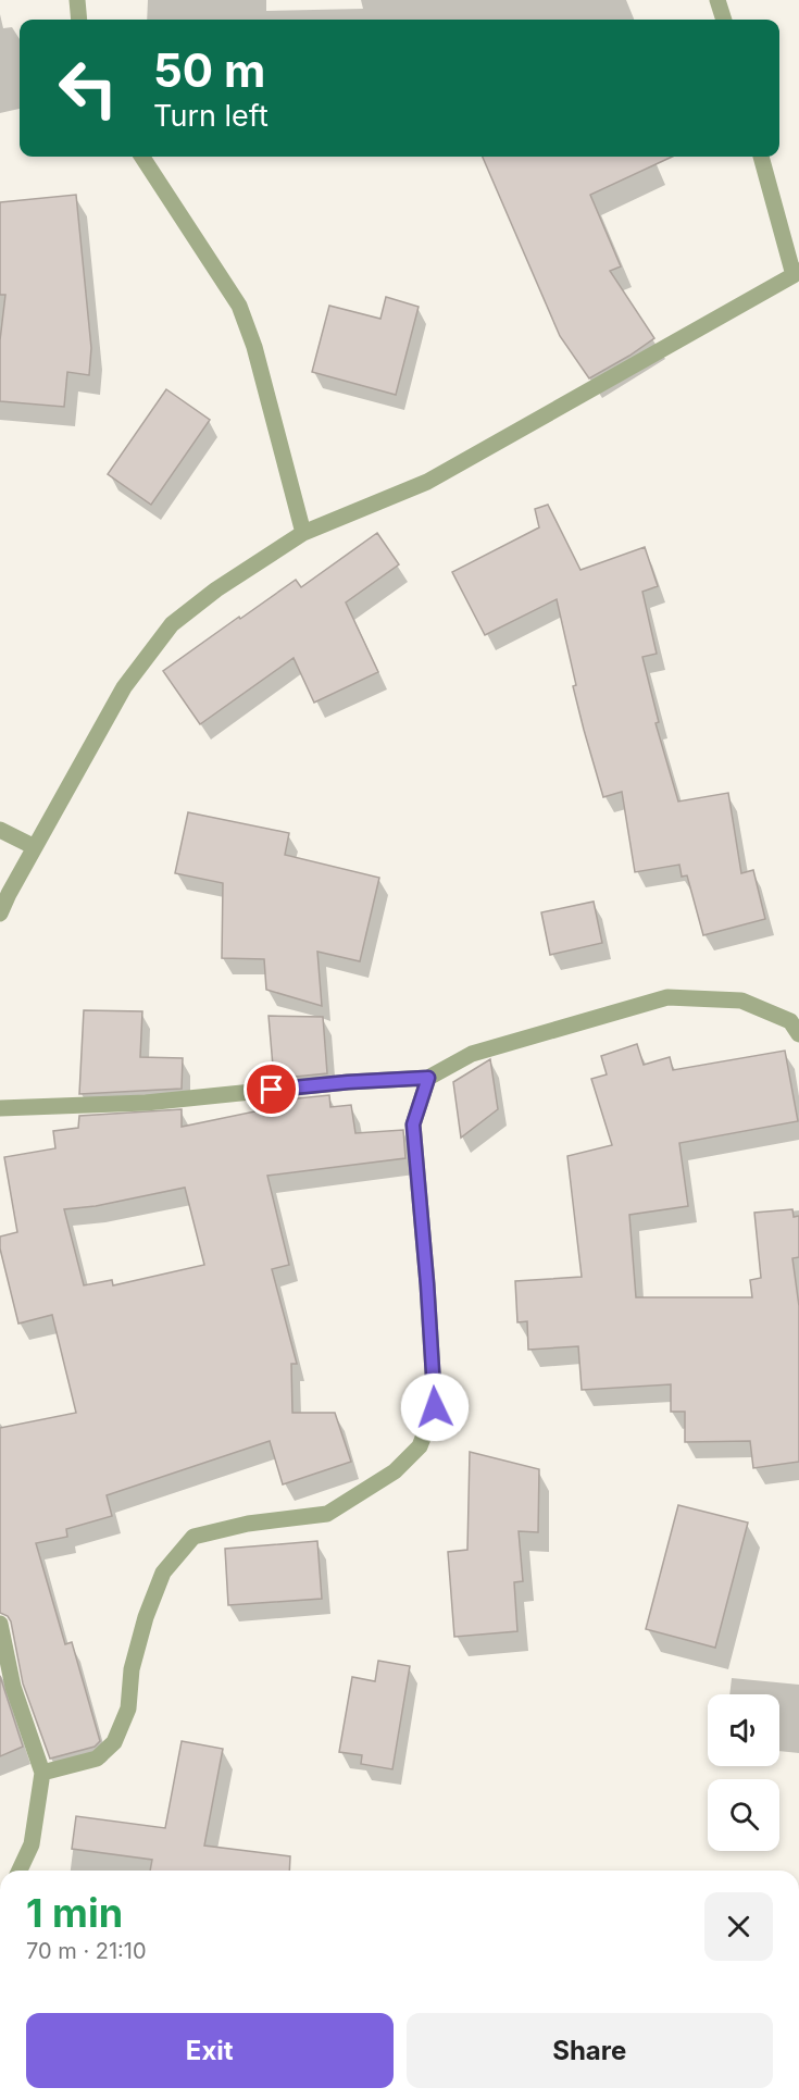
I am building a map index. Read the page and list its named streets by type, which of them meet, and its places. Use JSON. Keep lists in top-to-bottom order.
{
  "page": {
    "turn": ["50 m", "Turn left"],
    "heading": ["1 min", "70 m · 21:10"],
    "buttons": ["Exit", "Share"]
  }
}
